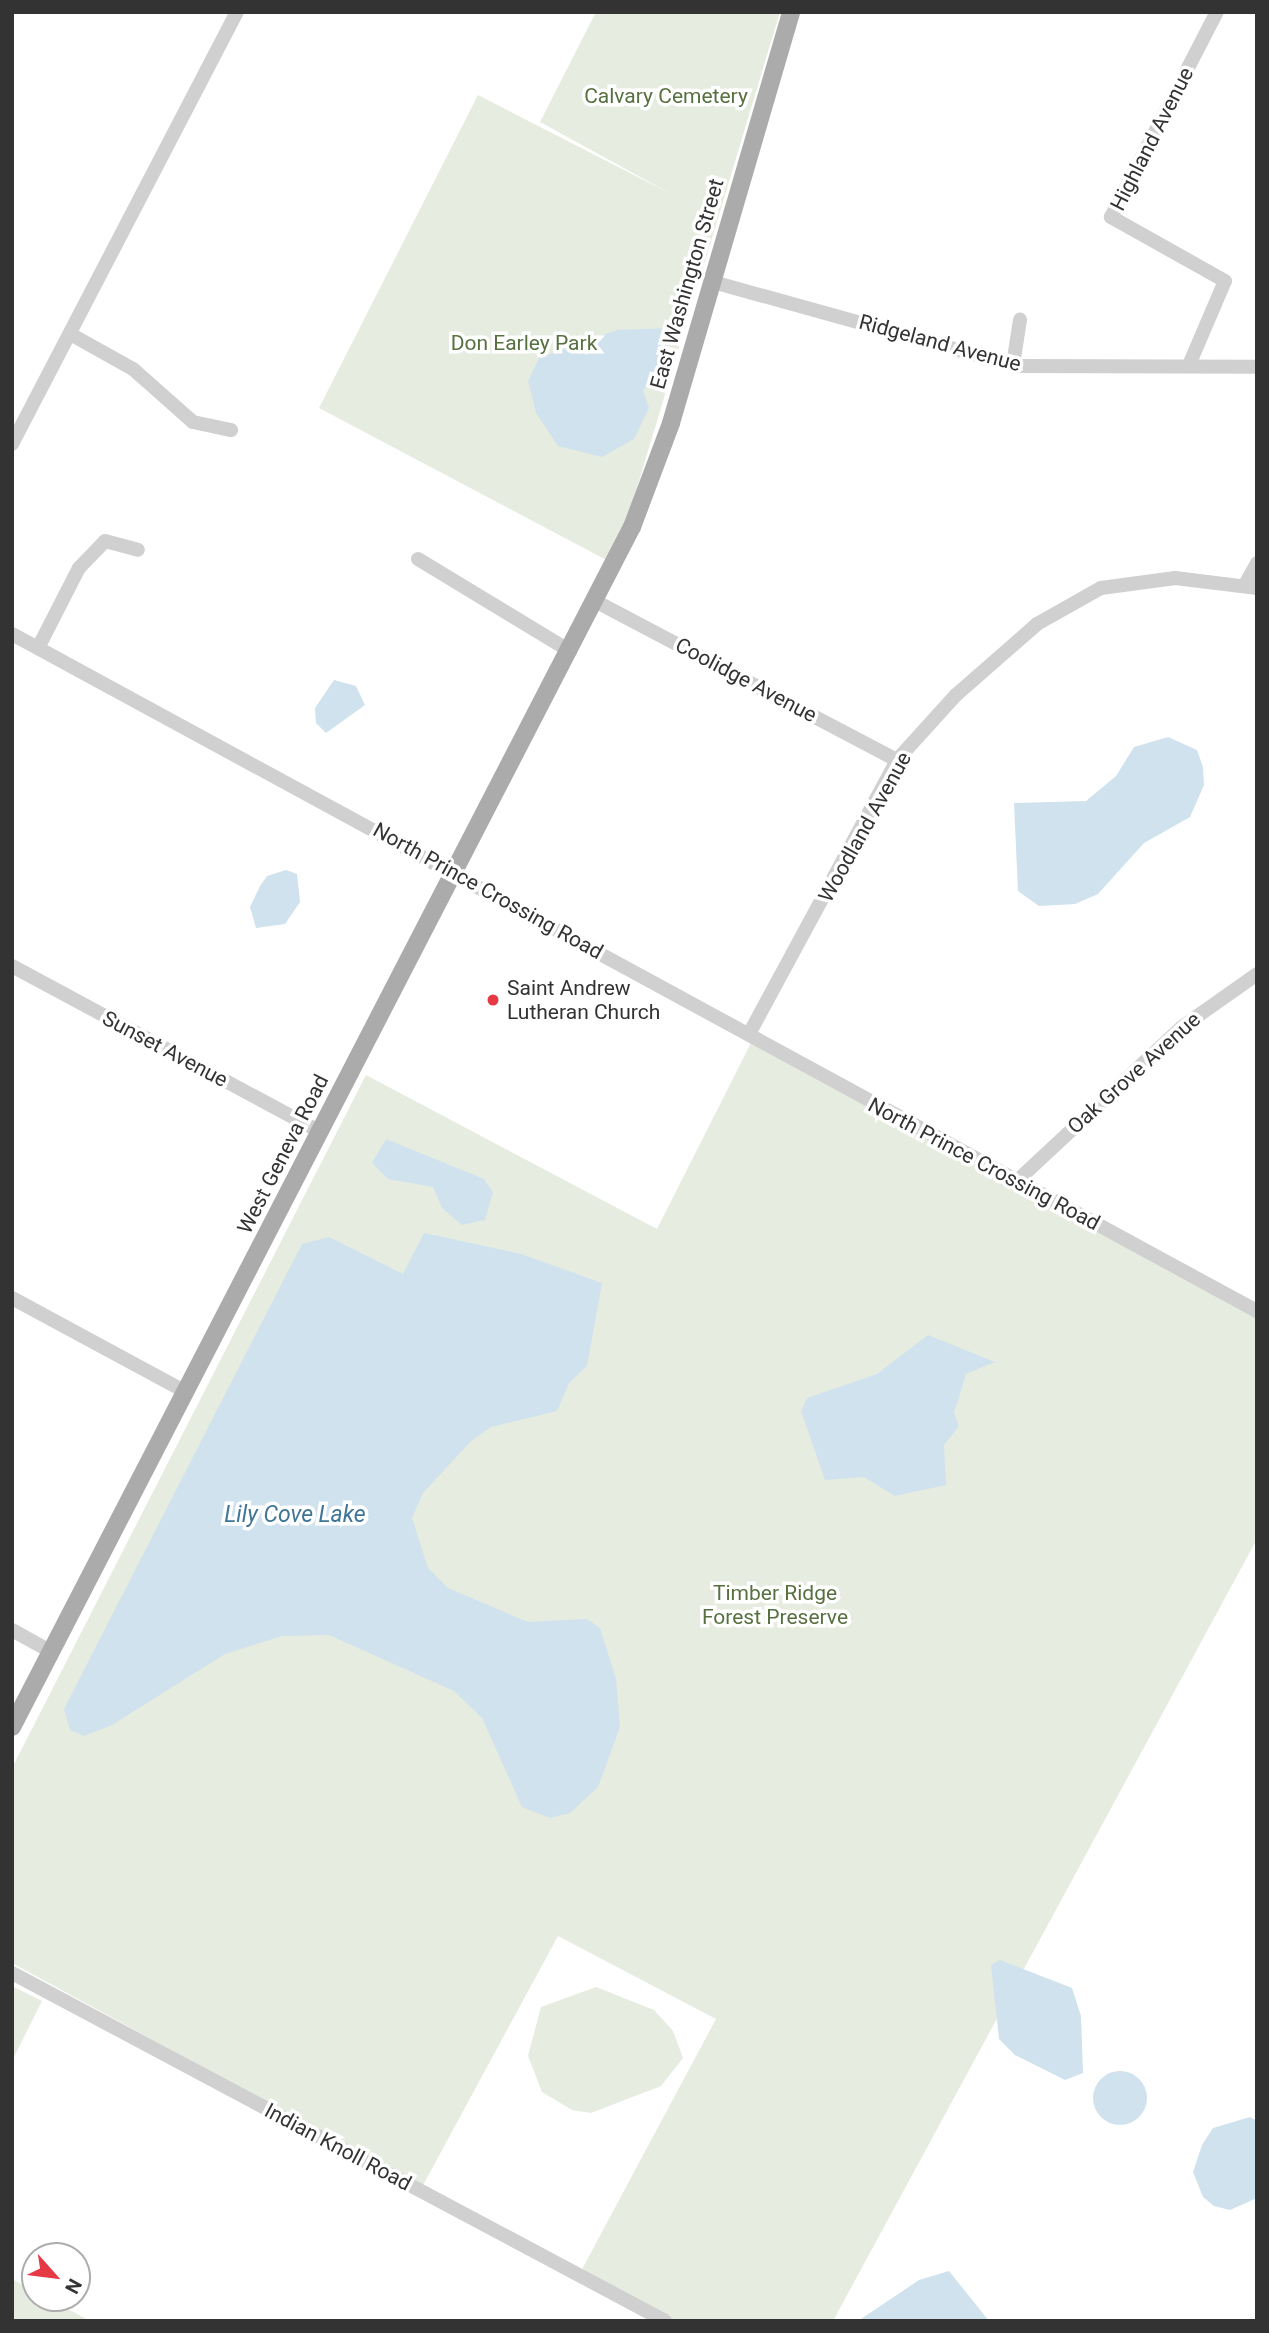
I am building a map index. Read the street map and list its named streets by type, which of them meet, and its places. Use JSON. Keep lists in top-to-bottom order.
{
  "streets": {
    "main road": ["East Washington Street", "West Geneva Road"],
    "street": [
      "Highland Avenue",
      "Ridgeland Avenue",
      "Coolidge Avenue",
      "Woodland Avenue",
      "North Prince Crossing Road",
      "Sunset Avenue",
      "Oak Grove Avenue",
      "Indian Knoll Road"
    ]
  },
  "crossings": [
    ["Highland Avenue", "Ridgeland Avenue"],
    ["East Washington Street", "Ridgeland Avenue"],
    ["East Washington Street", "Coolidge Avenue"],
    ["East Washington Street", "West Geneva Road"],
    ["Coolidge Avenue", "Woodland Avenue"],
    ["Coolidge Avenue", "West Geneva Road"],
    ["Woodland Avenue", "North Prince Crossing Road"],
    ["North Prince Crossing Road", "Oak Grove Avenue"],
    ["North Prince Crossing Road", "West Geneva Road"],
    ["Sunset Avenue", "West Geneva Road"]
  ],
  "water": ["Lily Cove Lake"],
  "parks": ["Calvary Cemetery", "Don Earley Park", "Timber Ridge Forest Preserve"],
  "places": ["Saint Andrew Lutheran Church"],
  "north": "bottom right"
}
